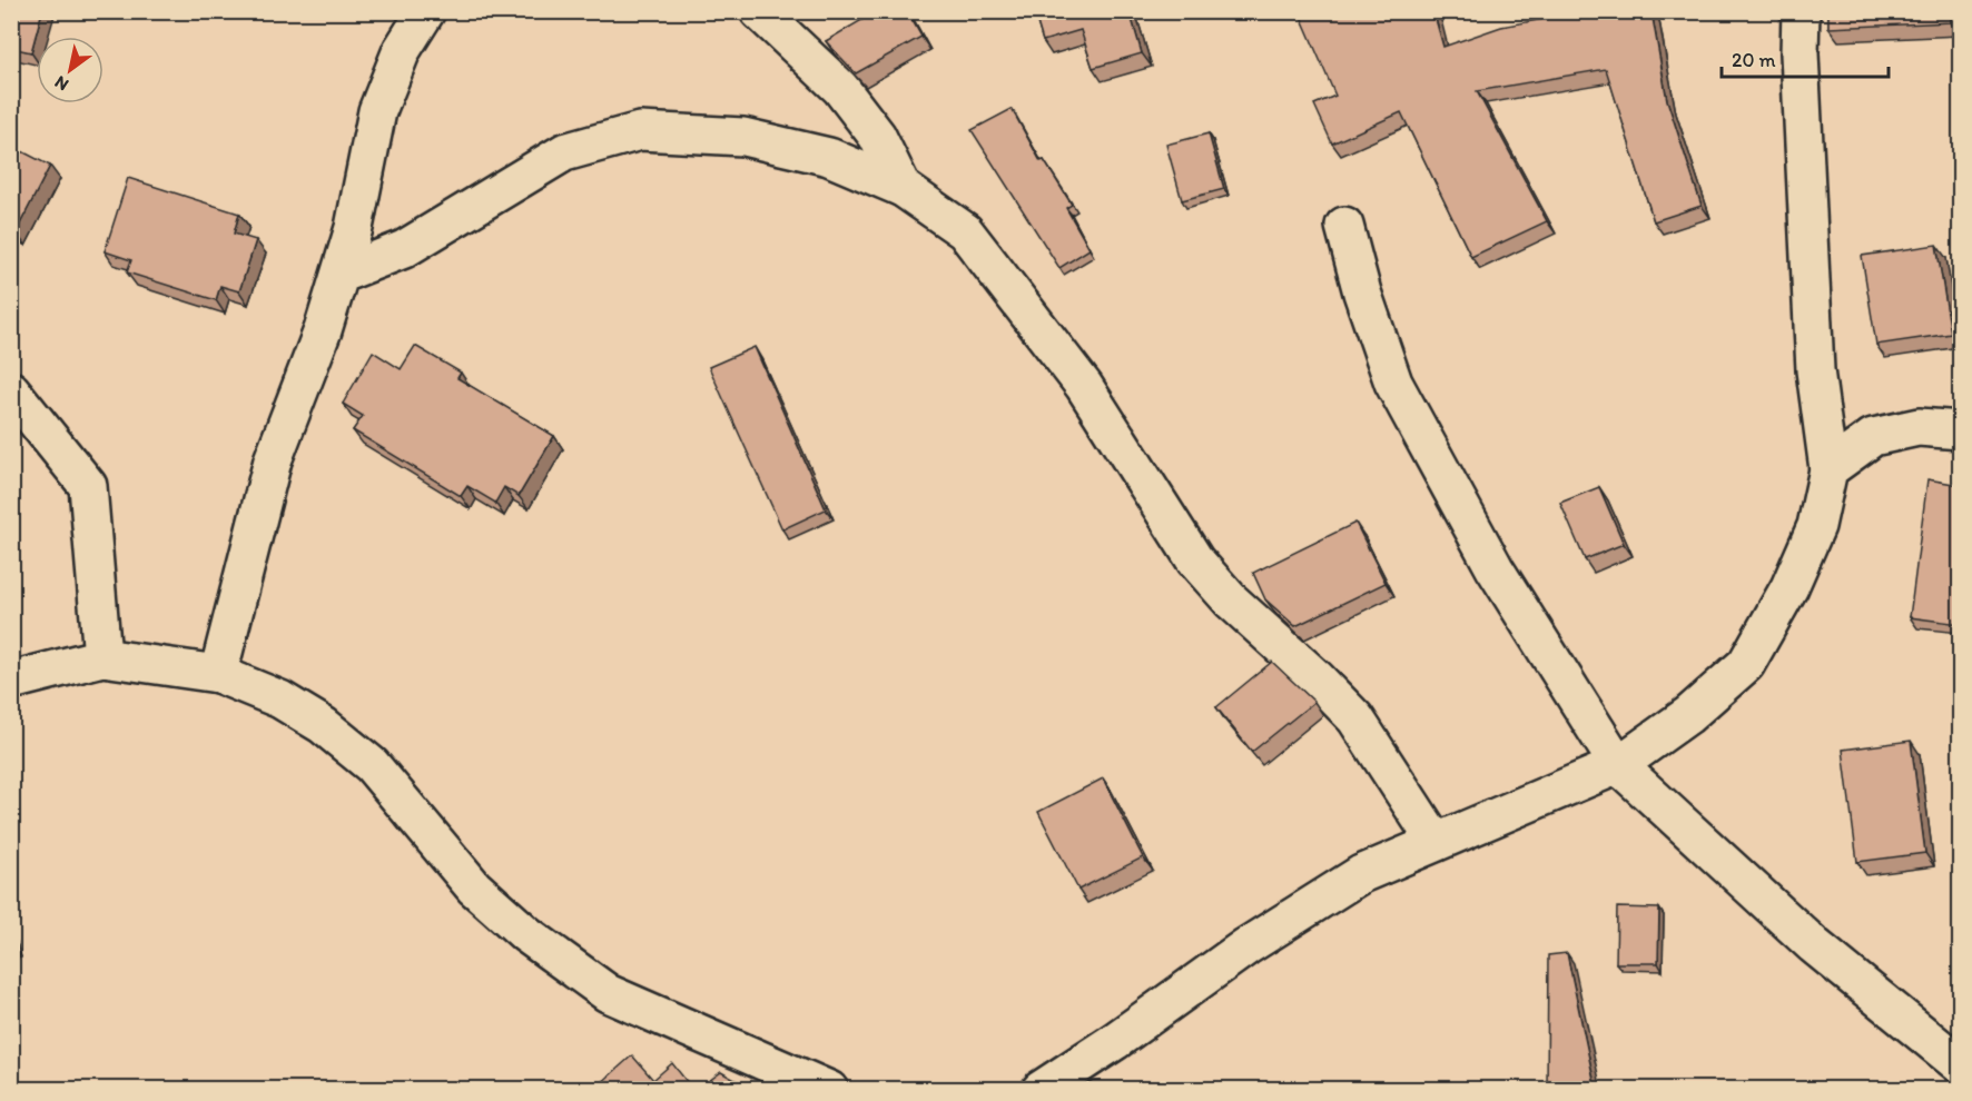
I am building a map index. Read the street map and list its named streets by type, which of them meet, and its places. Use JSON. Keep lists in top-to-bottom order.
{
  "scale_bar": "20 m",
  "north": "bottom left"
}
